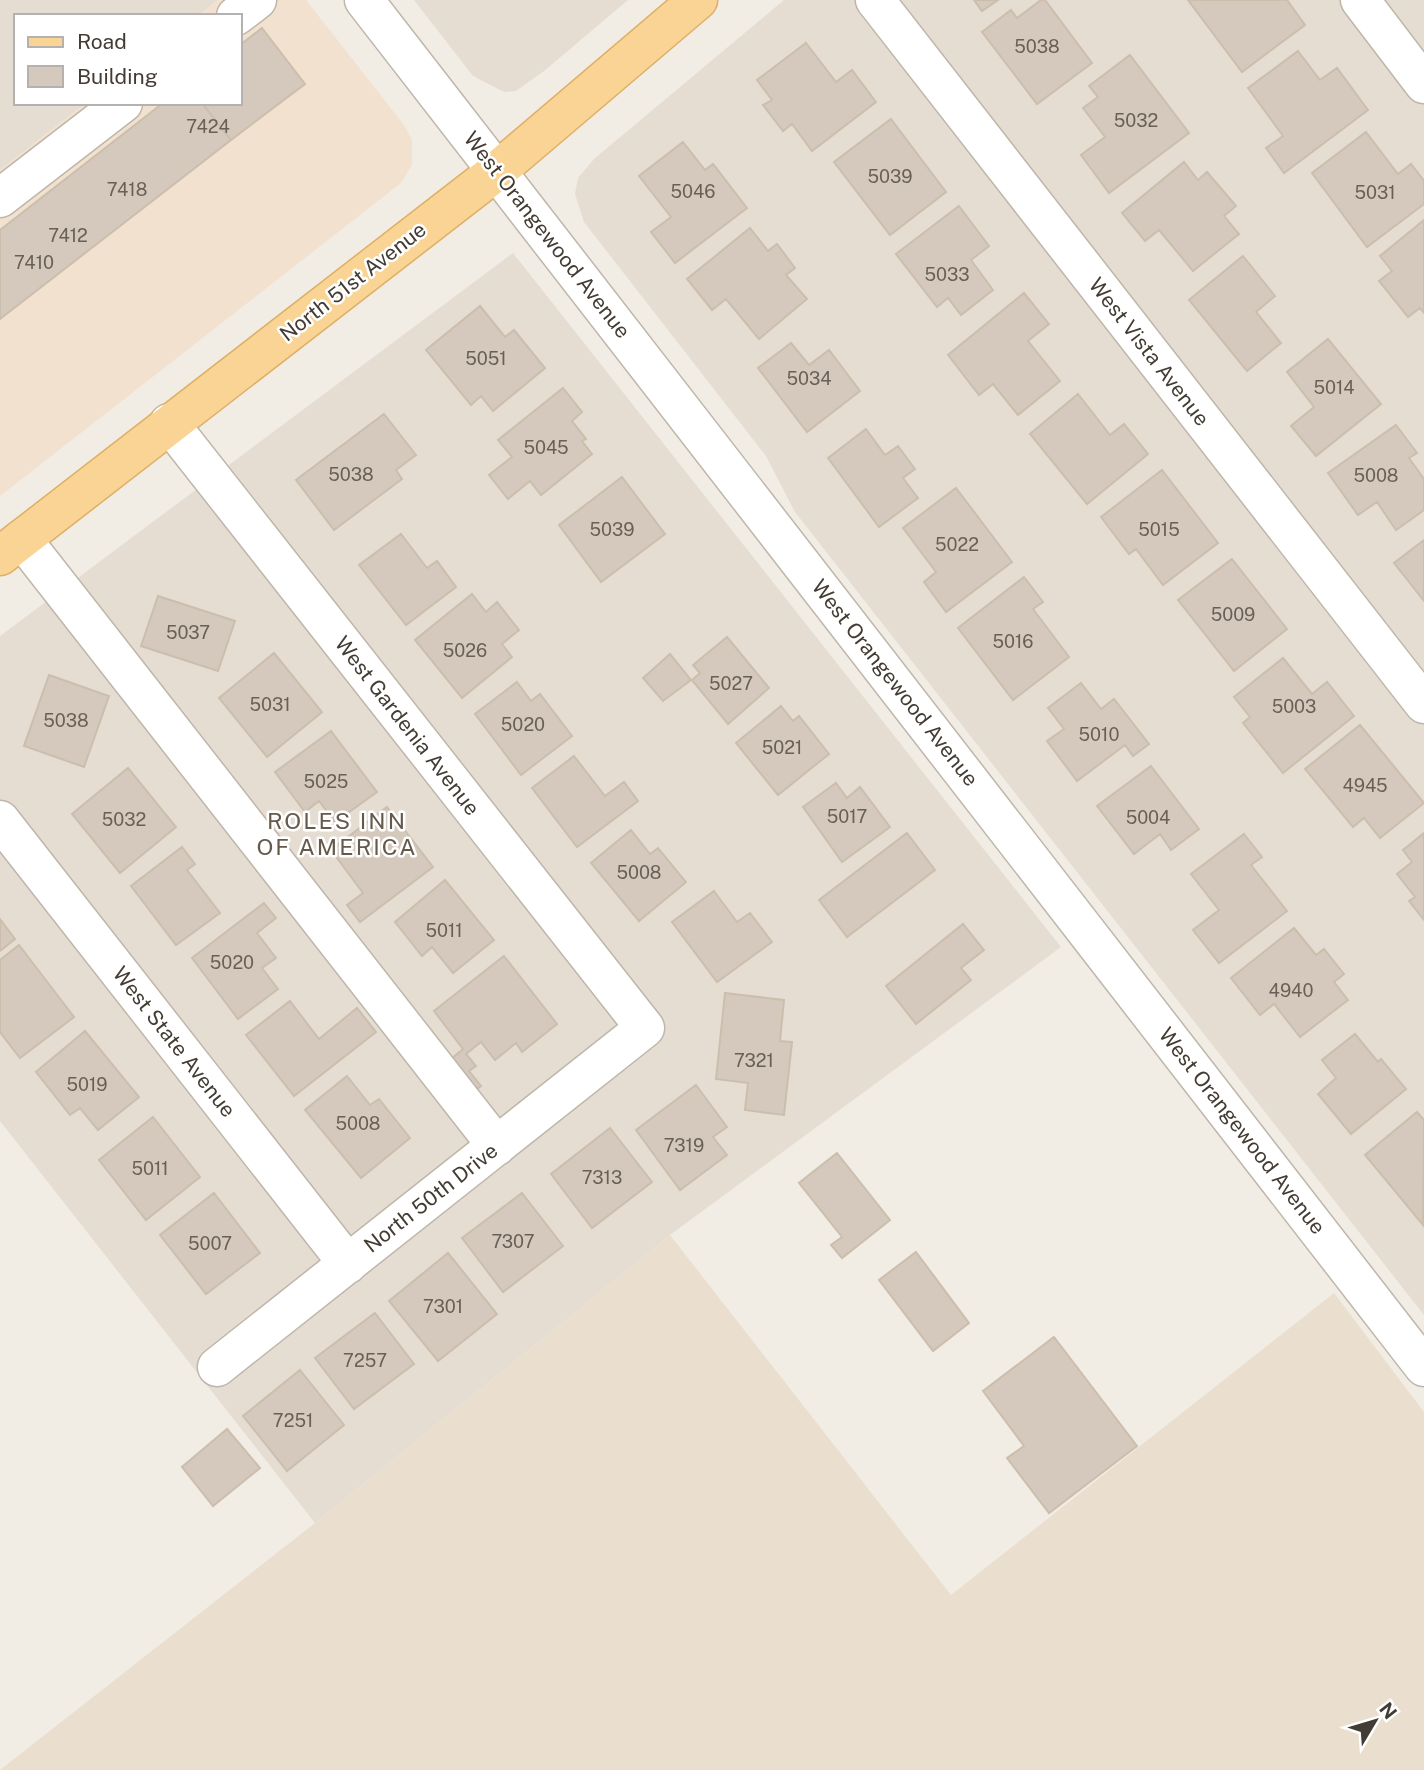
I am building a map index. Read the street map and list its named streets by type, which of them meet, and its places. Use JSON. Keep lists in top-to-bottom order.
{
  "streets": {
    "main road": ["North 51st Avenue"],
    "street": [
      "West Orangewood Avenue",
      "West Vista Avenue",
      "West Gardenia Avenue",
      "West State Avenue",
      "North 50th Drive"
    ]
  },
  "crossings": [
    ["West Orangewood Avenue", "North 51st Avenue"],
    ["North 51st Avenue", "West Gardenia Avenue"],
    ["West Gardenia Avenue", "North 50th Drive"],
    ["West State Avenue", "North 50th Drive"]
  ],
  "districts": ["ROLES INN OF AMERICA"],
  "house_numbers": [
    "5038",
    "5032",
    "7424",
    "5039",
    "7418",
    "5046",
    "5031",
    "7412",
    "7410",
    "5033",
    "5051",
    "5034",
    "5014",
    "5045",
    "5038",
    "5008",
    "5039",
    "5015",
    "5022",
    "5009",
    "5037",
    "5016",
    "5026",
    "5027",
    "5031",
    "5003",
    "5038",
    "5020",
    "5010",
    "5021",
    "5025",
    "4945",
    "5017",
    "5004",
    "5032",
    "5008",
    "5011",
    "5020",
    "4940",
    "7321",
    "5019",
    "5008",
    "7319",
    "5011",
    "7313",
    "7307",
    "5007",
    "7301",
    "7257",
    "7251"
  ],
  "legend": ["Road", "Building"],
  "north": "top right"
}
